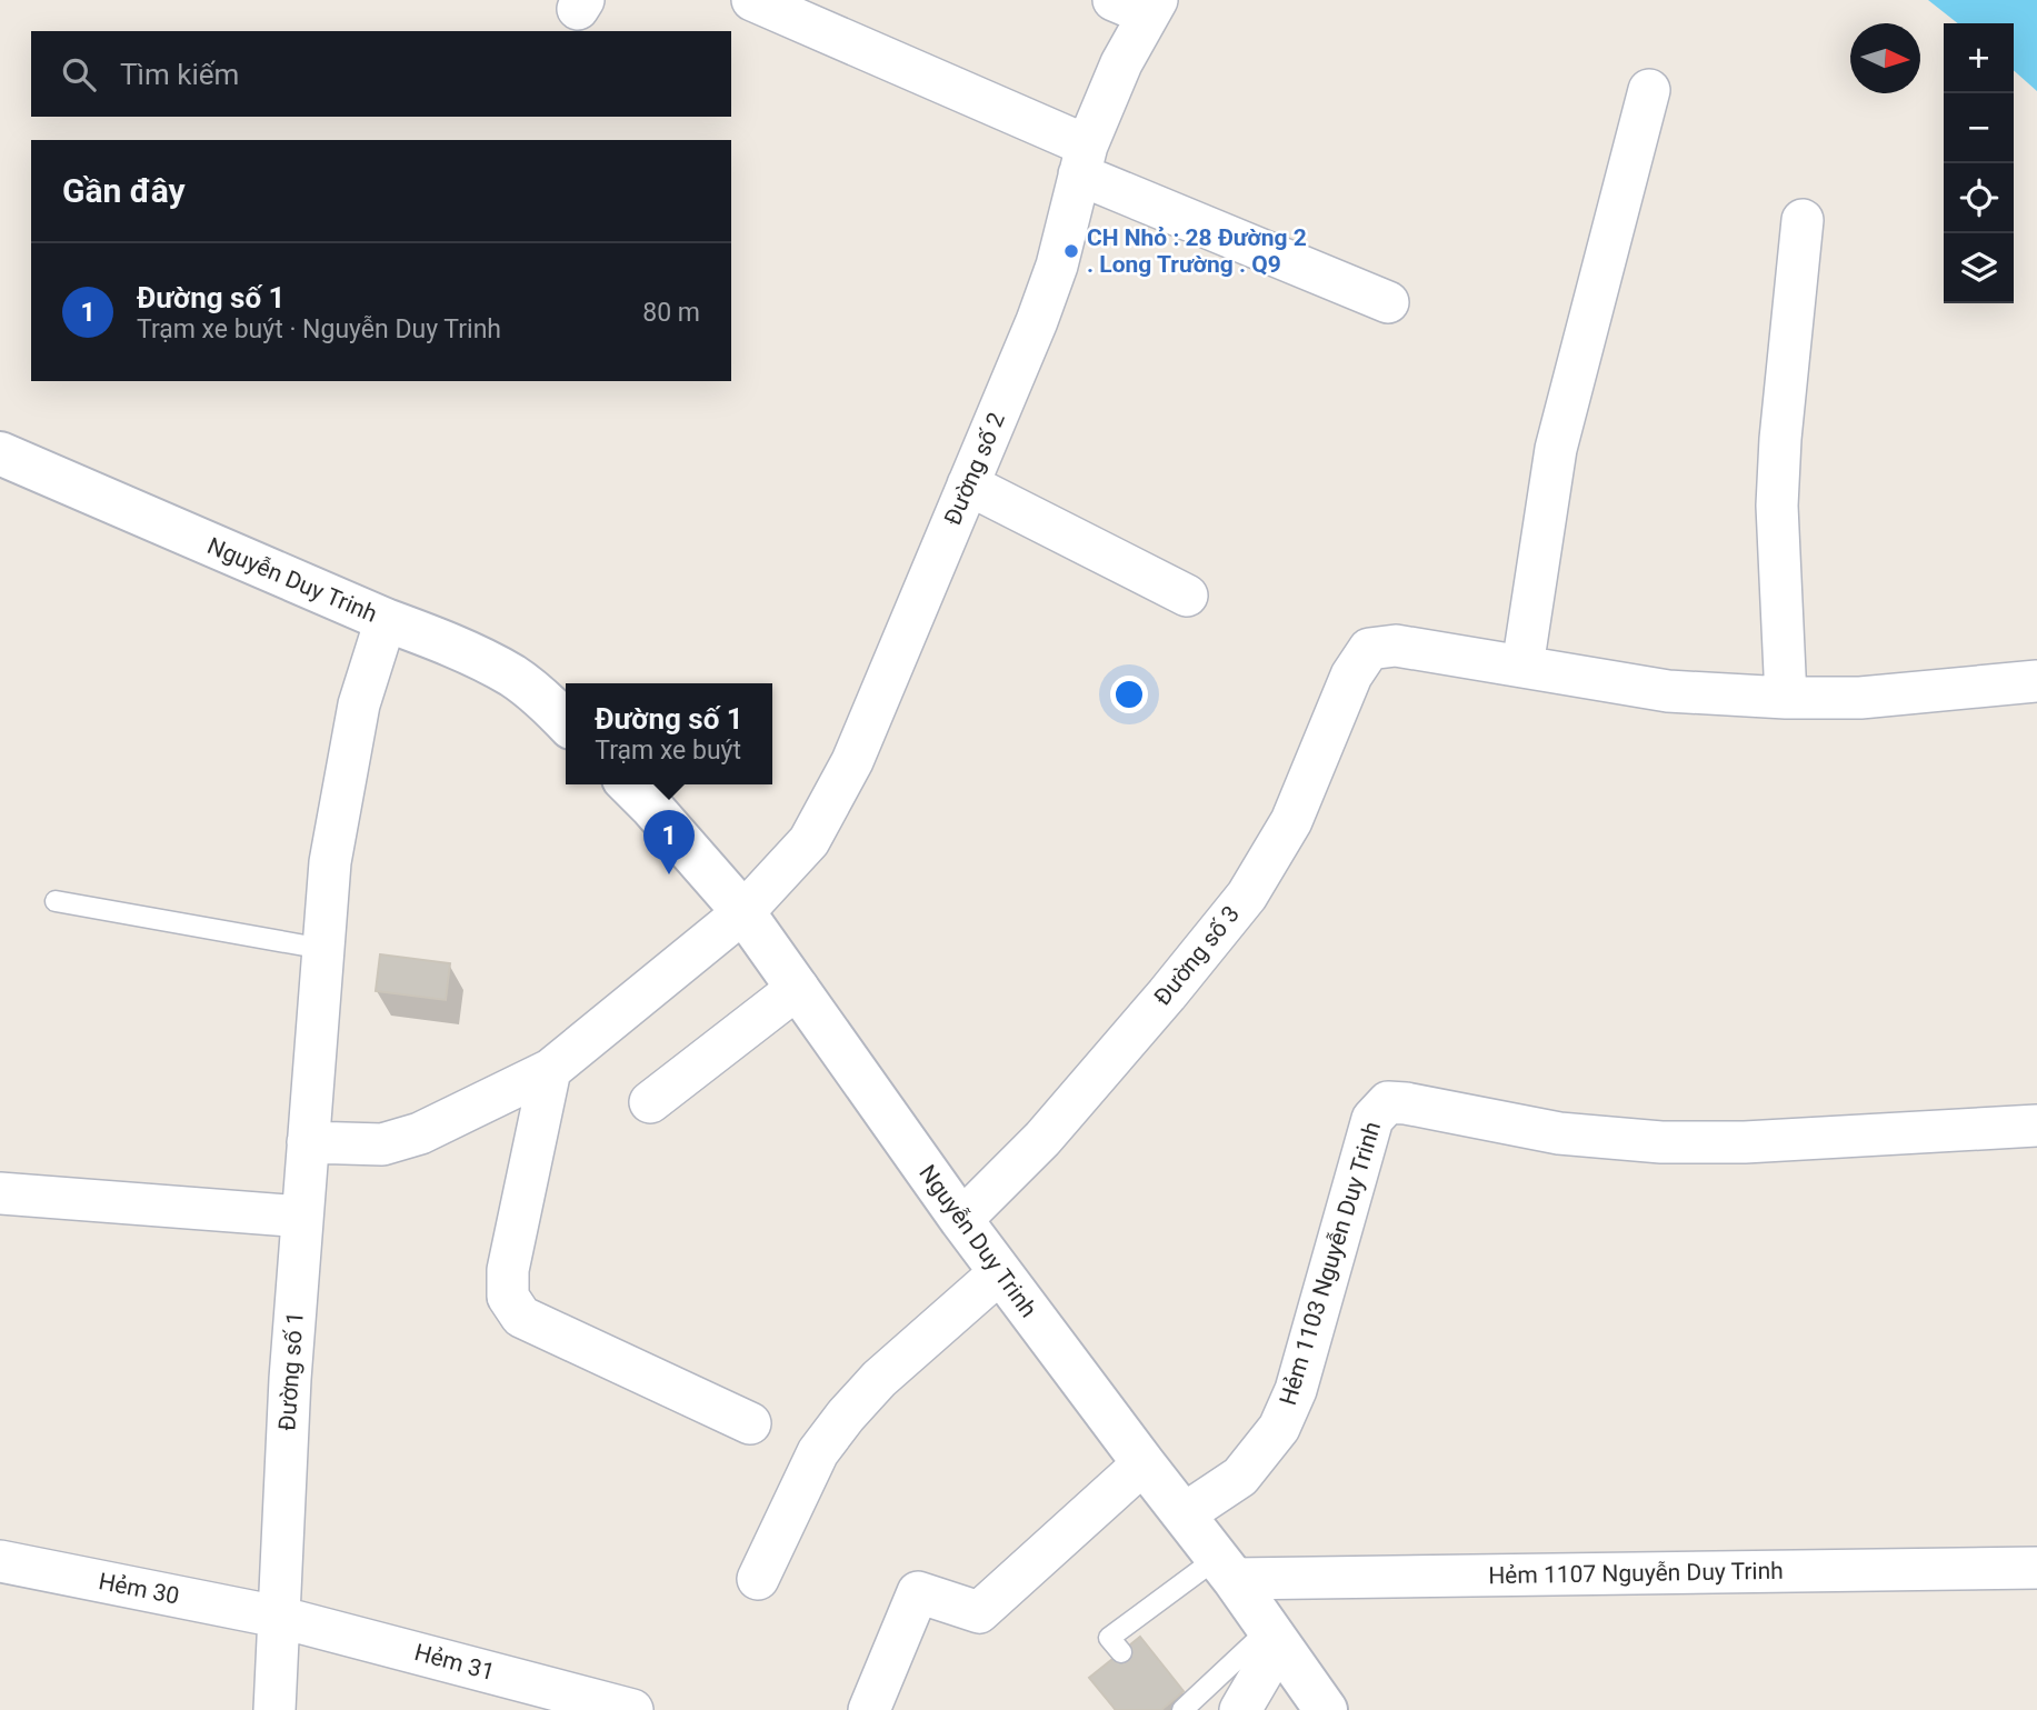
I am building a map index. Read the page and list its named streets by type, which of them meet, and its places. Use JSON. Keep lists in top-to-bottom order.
{
  "streets": {
    "main road": ["Nguyễn Duy Trinh"],
    "street": [
      "Đường số 2",
      "Đường số 3",
      "Hẻm 1103 Nguyễn Duy Trinh",
      "Đường số 1",
      "Hẻm 1107 Nguyễn Duy Trinh",
      "Hẻm 30",
      "Hẻm 31"
    ]
  },
  "crossings": [
    ["Đường số 2", "Nguyễn Duy Trinh"],
    ["Đường số 2", "Đường số 1"],
    ["Nguyễn Duy Trinh", "Đường số 3"],
    ["Nguyễn Duy Trinh", "Hẻm 1103 Nguyễn Duy Trinh"],
    ["Nguyễn Duy Trinh", "Đường số 1"],
    ["Nguyễn Duy Trinh", "Hẻm 1107 Nguyễn Duy Trinh"],
    ["Đường số 1", "Hẻm 30"],
    ["Đường số 1", "Hẻm 31"],
    ["Hẻm 30", "Hẻm 31"]
  ],
  "places": ["CH Nhỏ : 28 Đường 2 . Long Trường . Q9"],
  "north": "right",
  "page": {
    "map_buttons": ["+", "−"],
    "search": "Tìm kiếm",
    "heading": "Gần đây",
    "list": [
      {
        "mark": "1",
        "name": "Đường số 1",
        "note": "Trạm xe buýt · Nguyễn Duy Trinh",
        "value": "80 m"
      }
    ],
    "popup": ["Đường số 1", "Trạm xe buýt"],
    "pins": "1"
  }
}
